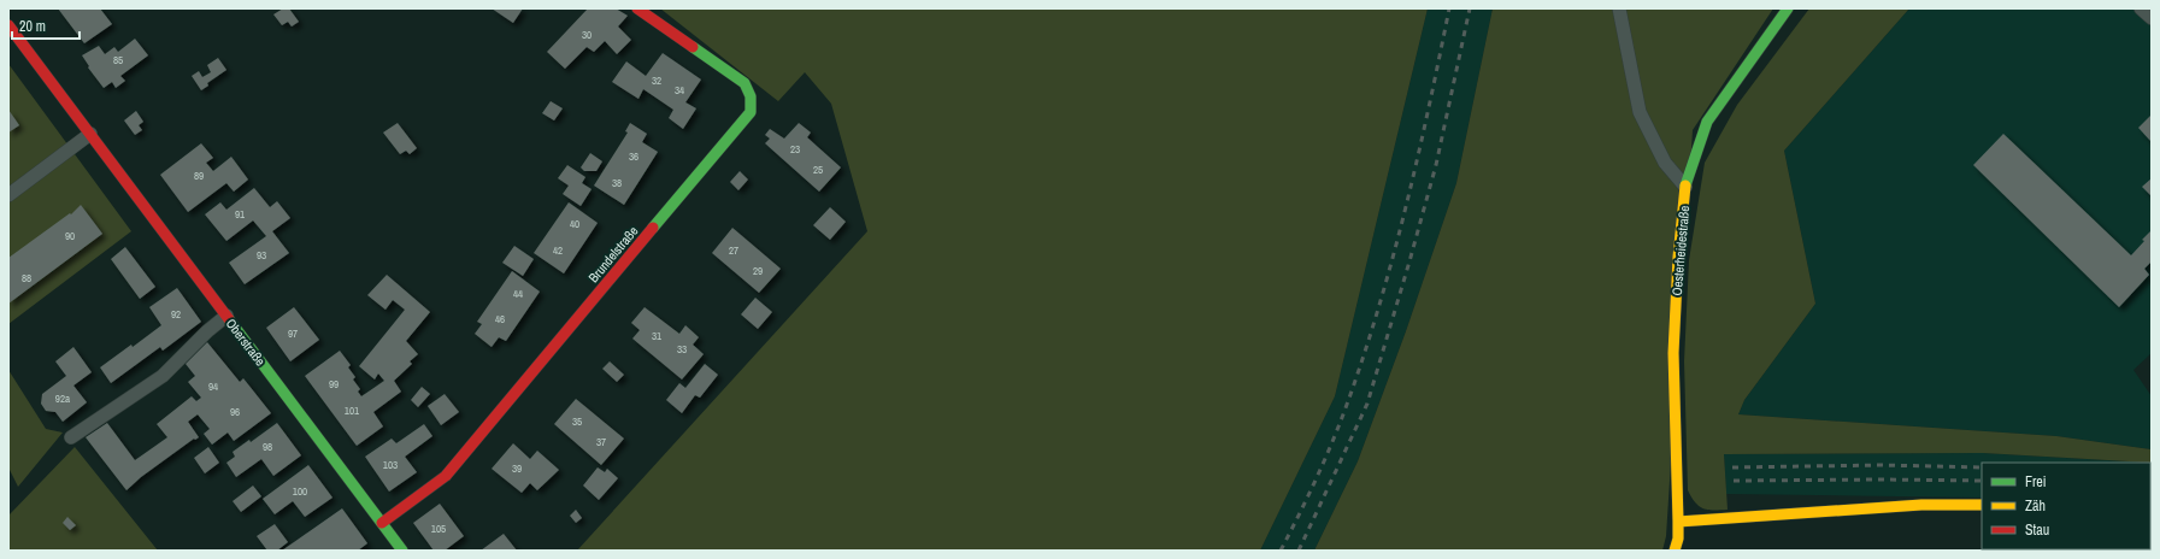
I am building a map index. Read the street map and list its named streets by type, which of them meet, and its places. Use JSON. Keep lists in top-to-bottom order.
{
  "streets": {
    "street": ["Oesterheidestraße", "Brundelstraße", "Oberstraße"]
  },
  "crossings": [
    ["Brundelstraße", "Oberstraße"]
  ],
  "house_numbers": [
    "30",
    "85",
    "32",
    "34",
    "23",
    "36",
    "25",
    "89",
    "38",
    "91",
    "40",
    "90",
    "42",
    "27",
    "93",
    "29",
    "88",
    "44",
    "92",
    "46",
    "97",
    "31",
    "33",
    "99",
    "94",
    "92a",
    "101",
    "96",
    "35",
    "37",
    "98",
    "103",
    "39",
    "100",
    "105"
  ],
  "legend": ["Frei", "Zäh", "Stau"],
  "scale_bar": "20 m"
}
